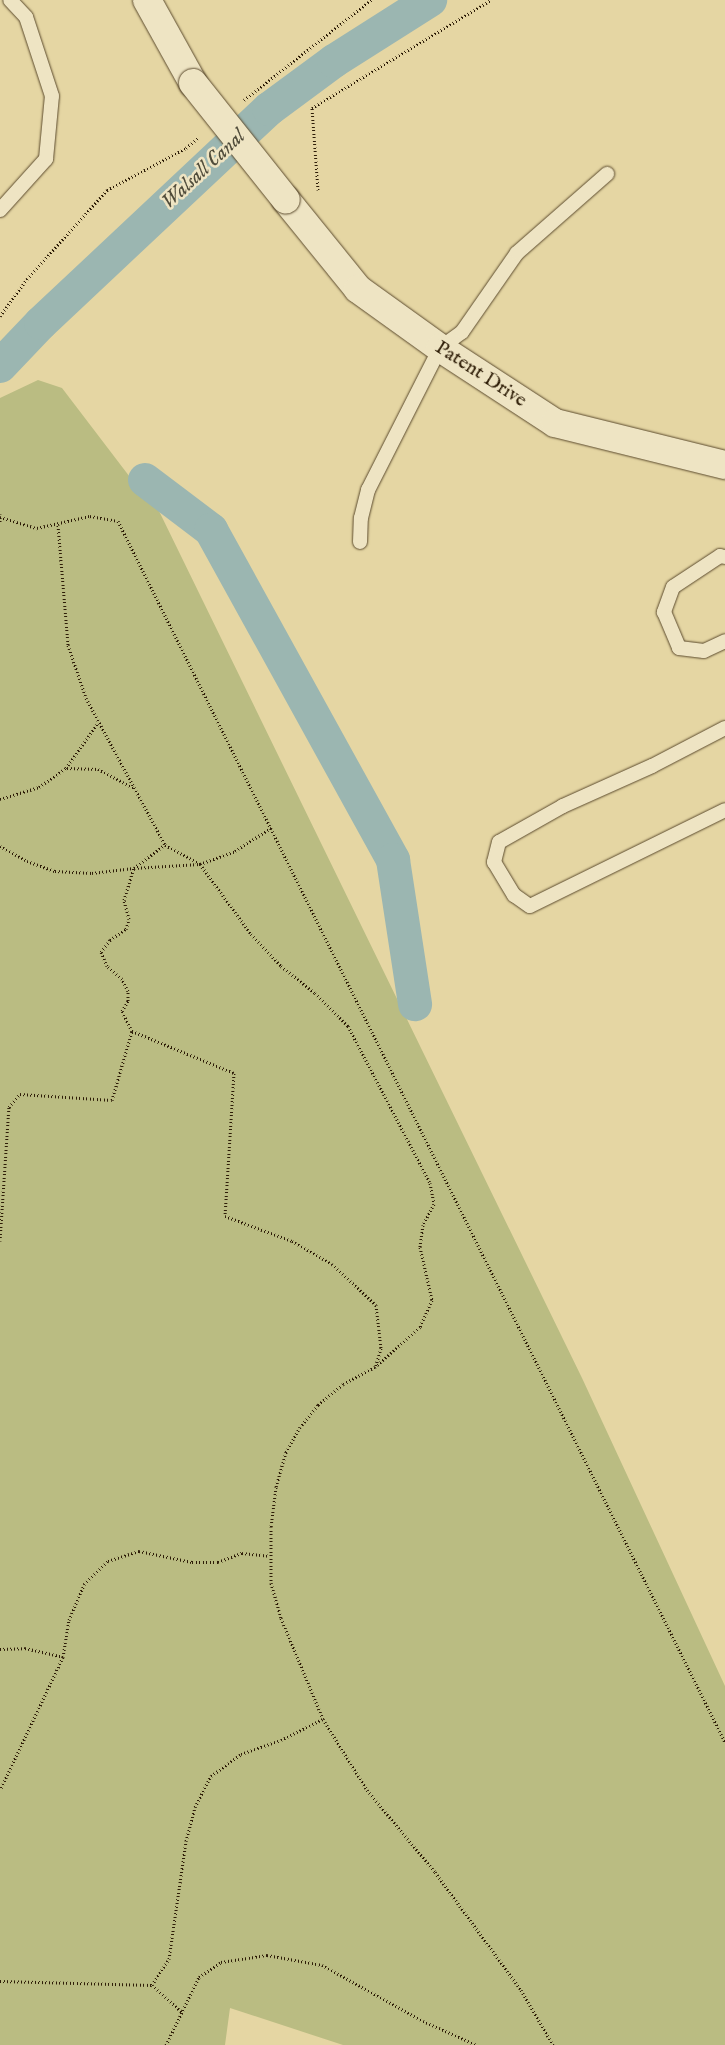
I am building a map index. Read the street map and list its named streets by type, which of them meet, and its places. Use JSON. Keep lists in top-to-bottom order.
{
  "streets": {
    "street": ["Patent Drive"]
  },
  "water": ["Walsall Canal"]
}
